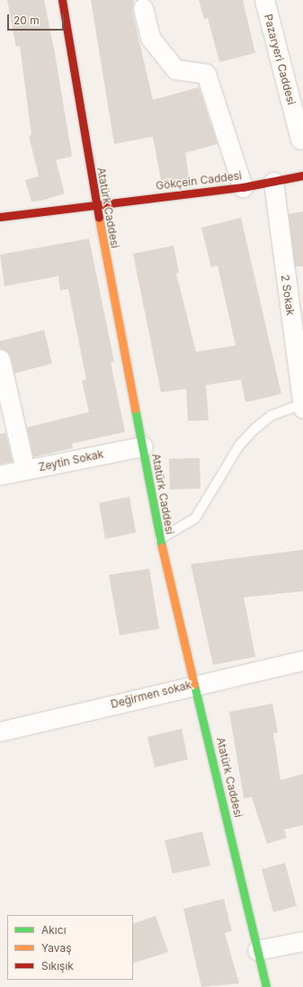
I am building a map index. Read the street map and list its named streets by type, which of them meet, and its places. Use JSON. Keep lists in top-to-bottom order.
{
  "streets": {
    "street": [
      "Pazaryeri Caddesi",
      "Gökçein Caddesi",
      "Atatürk Caddesi",
      "2 Sokak",
      "Zeytin Sokak",
      "Değirmen sokak"
    ]
  },
  "crossings": [
    ["Gökçein Caddesi", "Atatürk Caddesi"],
    ["Gökçein Caddesi", "2 Sokak"],
    ["Atatürk Caddesi", "Zeytin Sokak"],
    ["Atatürk Caddesi", "Değirmen sokak"]
  ],
  "legend": ["Akıcı", "Yavaş", "Sıkışık"],
  "scale_bar": "20 m"
}
